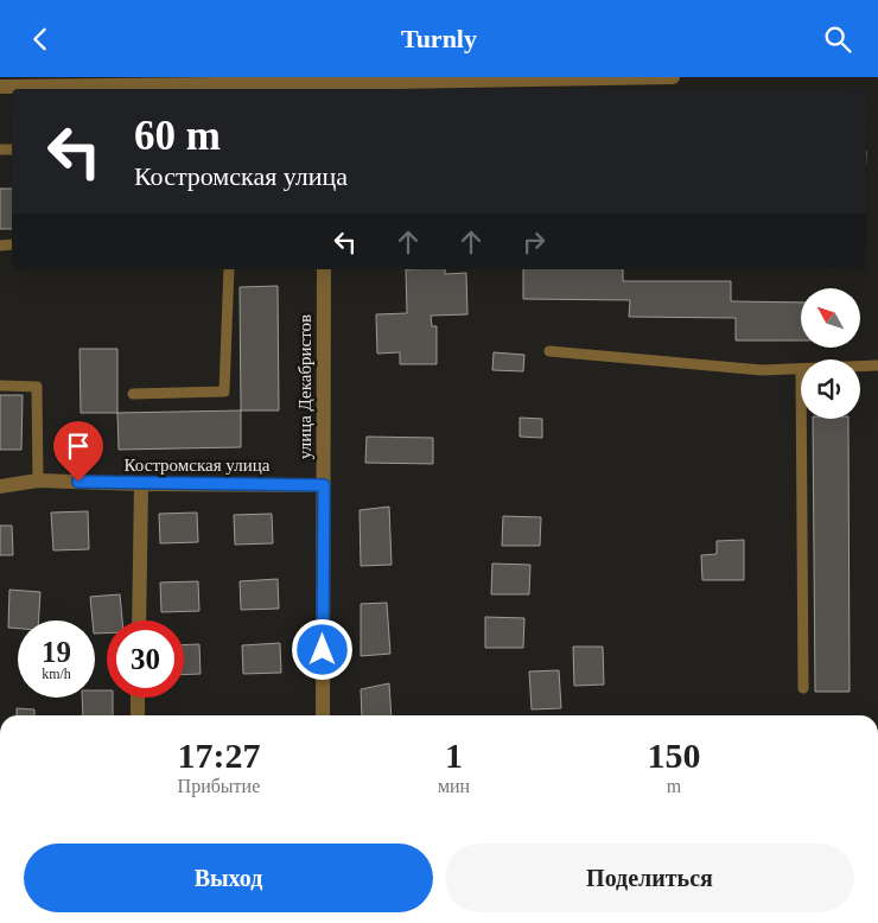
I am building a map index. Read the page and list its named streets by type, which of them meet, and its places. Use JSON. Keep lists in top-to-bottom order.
{
  "streets": {
    "street": ["улица Декабристов", "Костромская улица"]
  },
  "crossings": [
    ["улица Декабристов", "Костромская улица"]
  ],
  "north": "top left",
  "page": {
    "header": "Turnly",
    "turn": ["60 m", "Костромская улица"],
    "speed": "19 km/h",
    "limit": "30",
    "eta": [
      "17:27",
      "Прибытие",
      "1",
      "мин",
      "150",
      "m"
    ],
    "buttons": ["Выход", "Поделиться"]
  }
}
